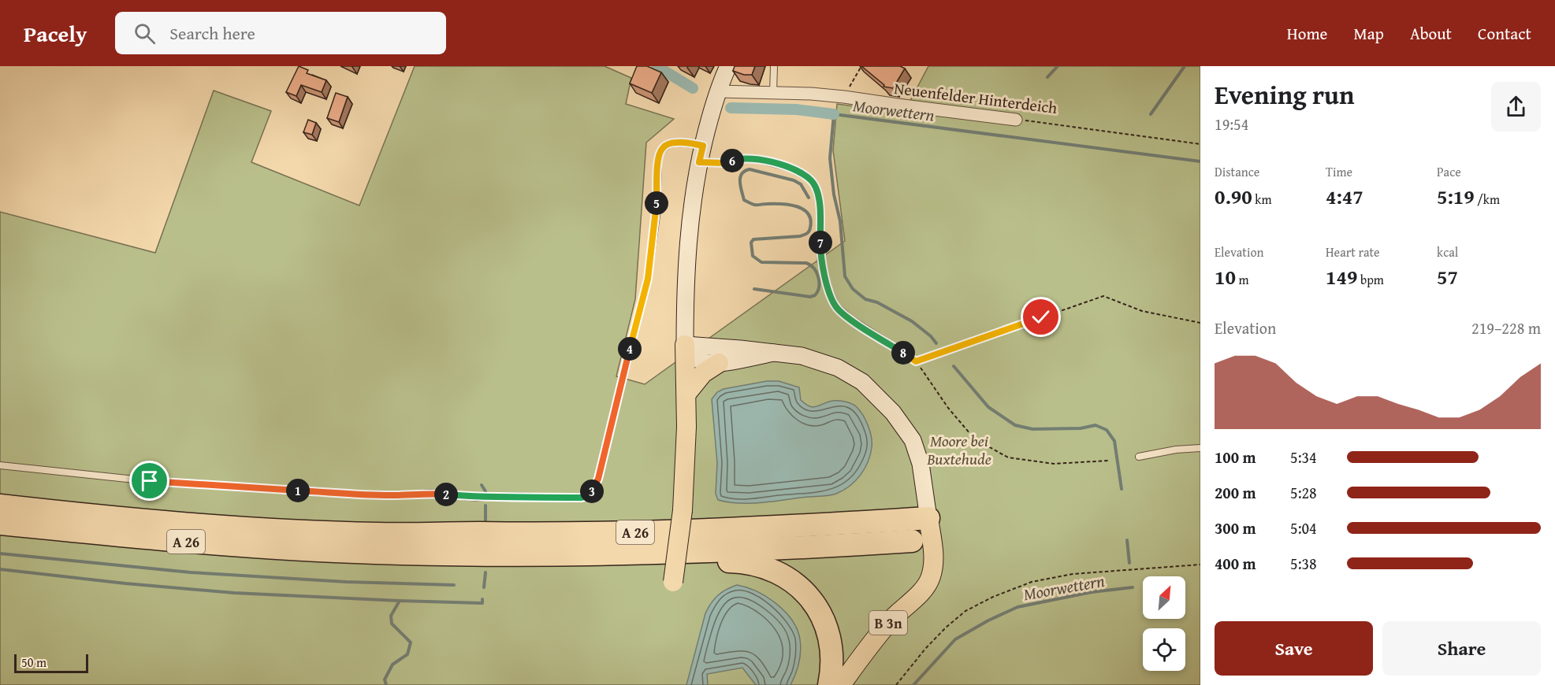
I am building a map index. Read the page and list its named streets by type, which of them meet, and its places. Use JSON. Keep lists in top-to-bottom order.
{
  "streets": {
    "highway": ["A 26"],
    "main road": ["B 3n"],
    "street": ["Neuenfelder Hinterdeich"]
  },
  "crossings": [
    ["A 26", "B 3n"]
  ],
  "water": ["Moorwettern"],
  "parks": ["Moore bei Buxtehude"],
  "scale_bar": "50 m",
  "north": "top right",
  "page": {
    "header": "Pacely",
    "search": "Search here",
    "nav": [
      "Home",
      "Map",
      "About",
      "Contact"
    ],
    "heading": ["Evening run", "19:54"],
    "stats": [
      ["Distance", "0.90 km"],
      ["Time", "4:47"],
      ["Pace", "5:19 /km"],
      ["Elevation", "10 m"],
      ["Heart rate", "149 bpm"],
      ["kcal", "57"]
    ],
    "pins": [
      "6",
      "5",
      "7",
      "4",
      "8",
      "1",
      "3",
      "2"
    ],
    "chart": ["Elevation", "219–228 m"],
    "list": [
      {
        "name": "100 m",
        "note": "5:34"
      },
      {
        "name": "200 m",
        "note": "5:28"
      },
      {
        "name": "300 m",
        "note": "5:04"
      },
      {
        "name": "400 m",
        "note": "5:38"
      }
    ],
    "buttons": ["Save", "Share"],
    "scale": "50 m"
  }
}
